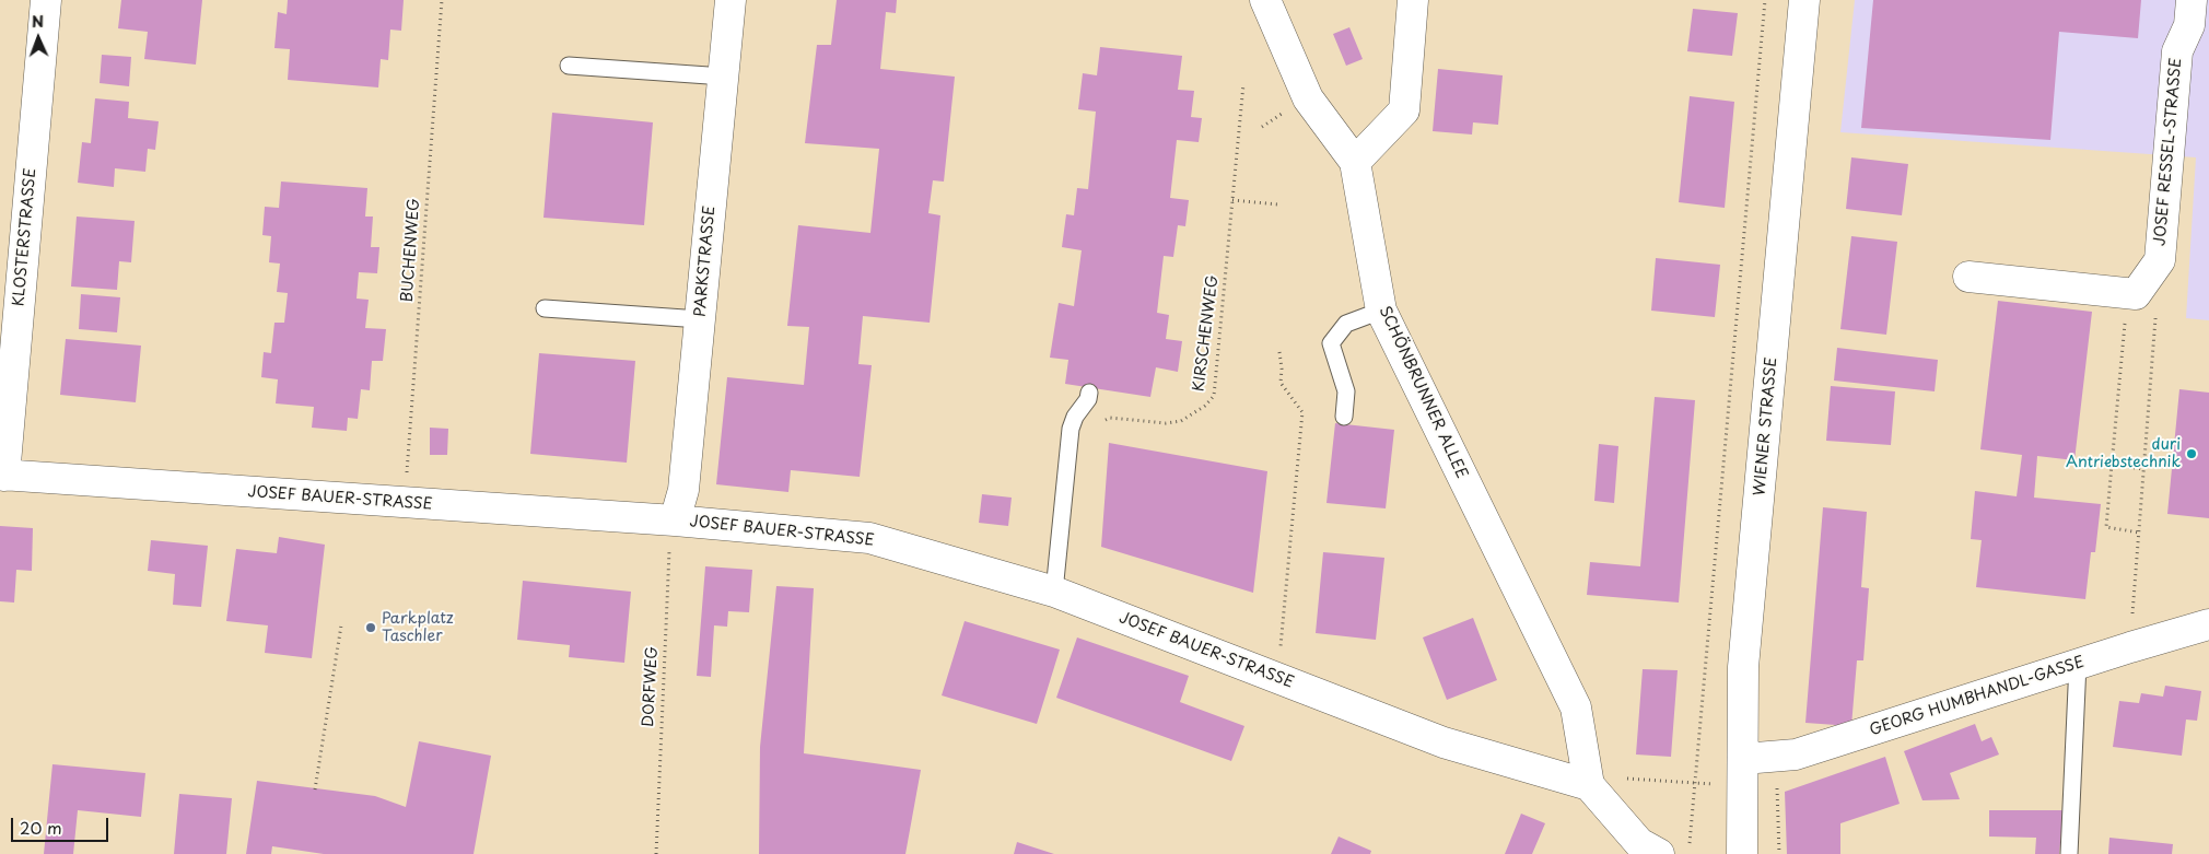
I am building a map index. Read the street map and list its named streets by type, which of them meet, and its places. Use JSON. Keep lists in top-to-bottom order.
{
  "streets": {
    "street": [
      "JOSEF RESSEL-STRASSE",
      "KLOSTERSTRASSE",
      "PARKSTRASSE",
      "SCHÖNBRUNNER ALLEE",
      "WIENER STRASSE",
      "JOSEF BAUER-STRASSE",
      "GEORG HUMBHANDL-GASSE"
    ],
    "path": ["BUCHENWEG", "KIRSCHENWEG", "DORFWEG"]
  },
  "crossings": [
    ["KLOSTERSTRASSE", "JOSEF BAUER-STRASSE"],
    ["BUCHENWEG", "JOSEF BAUER-STRASSE"],
    ["PARKSTRASSE", "JOSEF BAUER-STRASSE"],
    ["PARKSTRASSE", "DORFWEG"],
    ["SCHÖNBRUNNER ALLEE", "JOSEF BAUER-STRASSE"],
    ["WIENER STRASSE", "GEORG HUMBHANDL-GASSE"],
    ["JOSEF BAUER-STRASSE", "DORFWEG"]
  ],
  "places": ["duri Antriebstechnik", "Parkplatz Taschler"],
  "scale_bar": "20 m",
  "north": "top"
}
